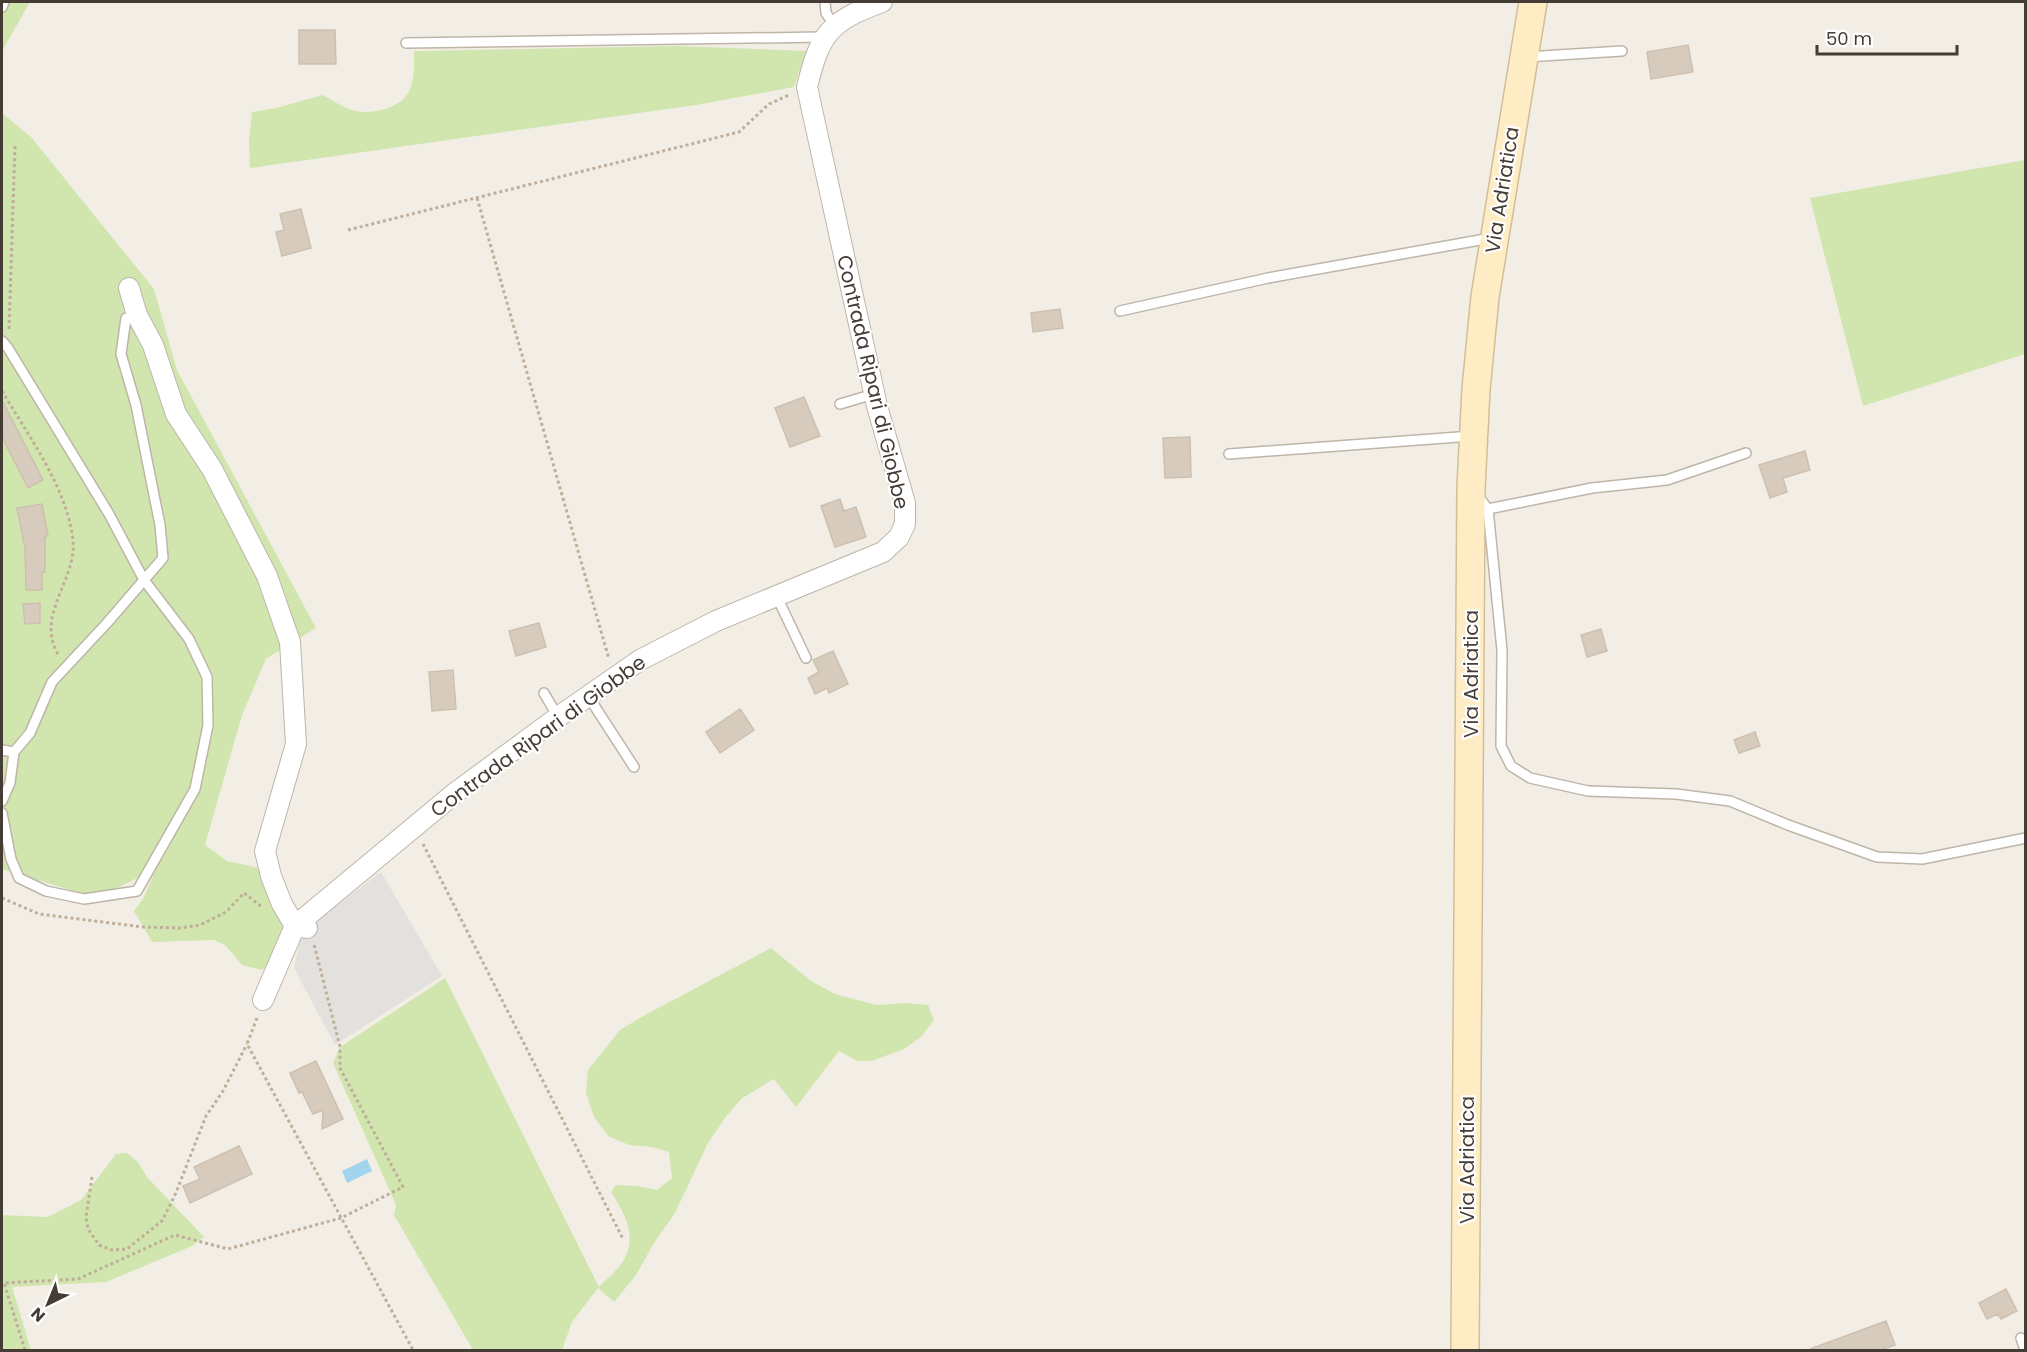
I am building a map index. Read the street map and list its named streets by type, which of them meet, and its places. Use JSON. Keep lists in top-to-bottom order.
{
  "streets": {
    "main road": ["Via Adriatica"],
    "street": ["Contrada Ripari di Giobbe"]
  },
  "scale_bar": "50 m",
  "north": "bottom left"
}
